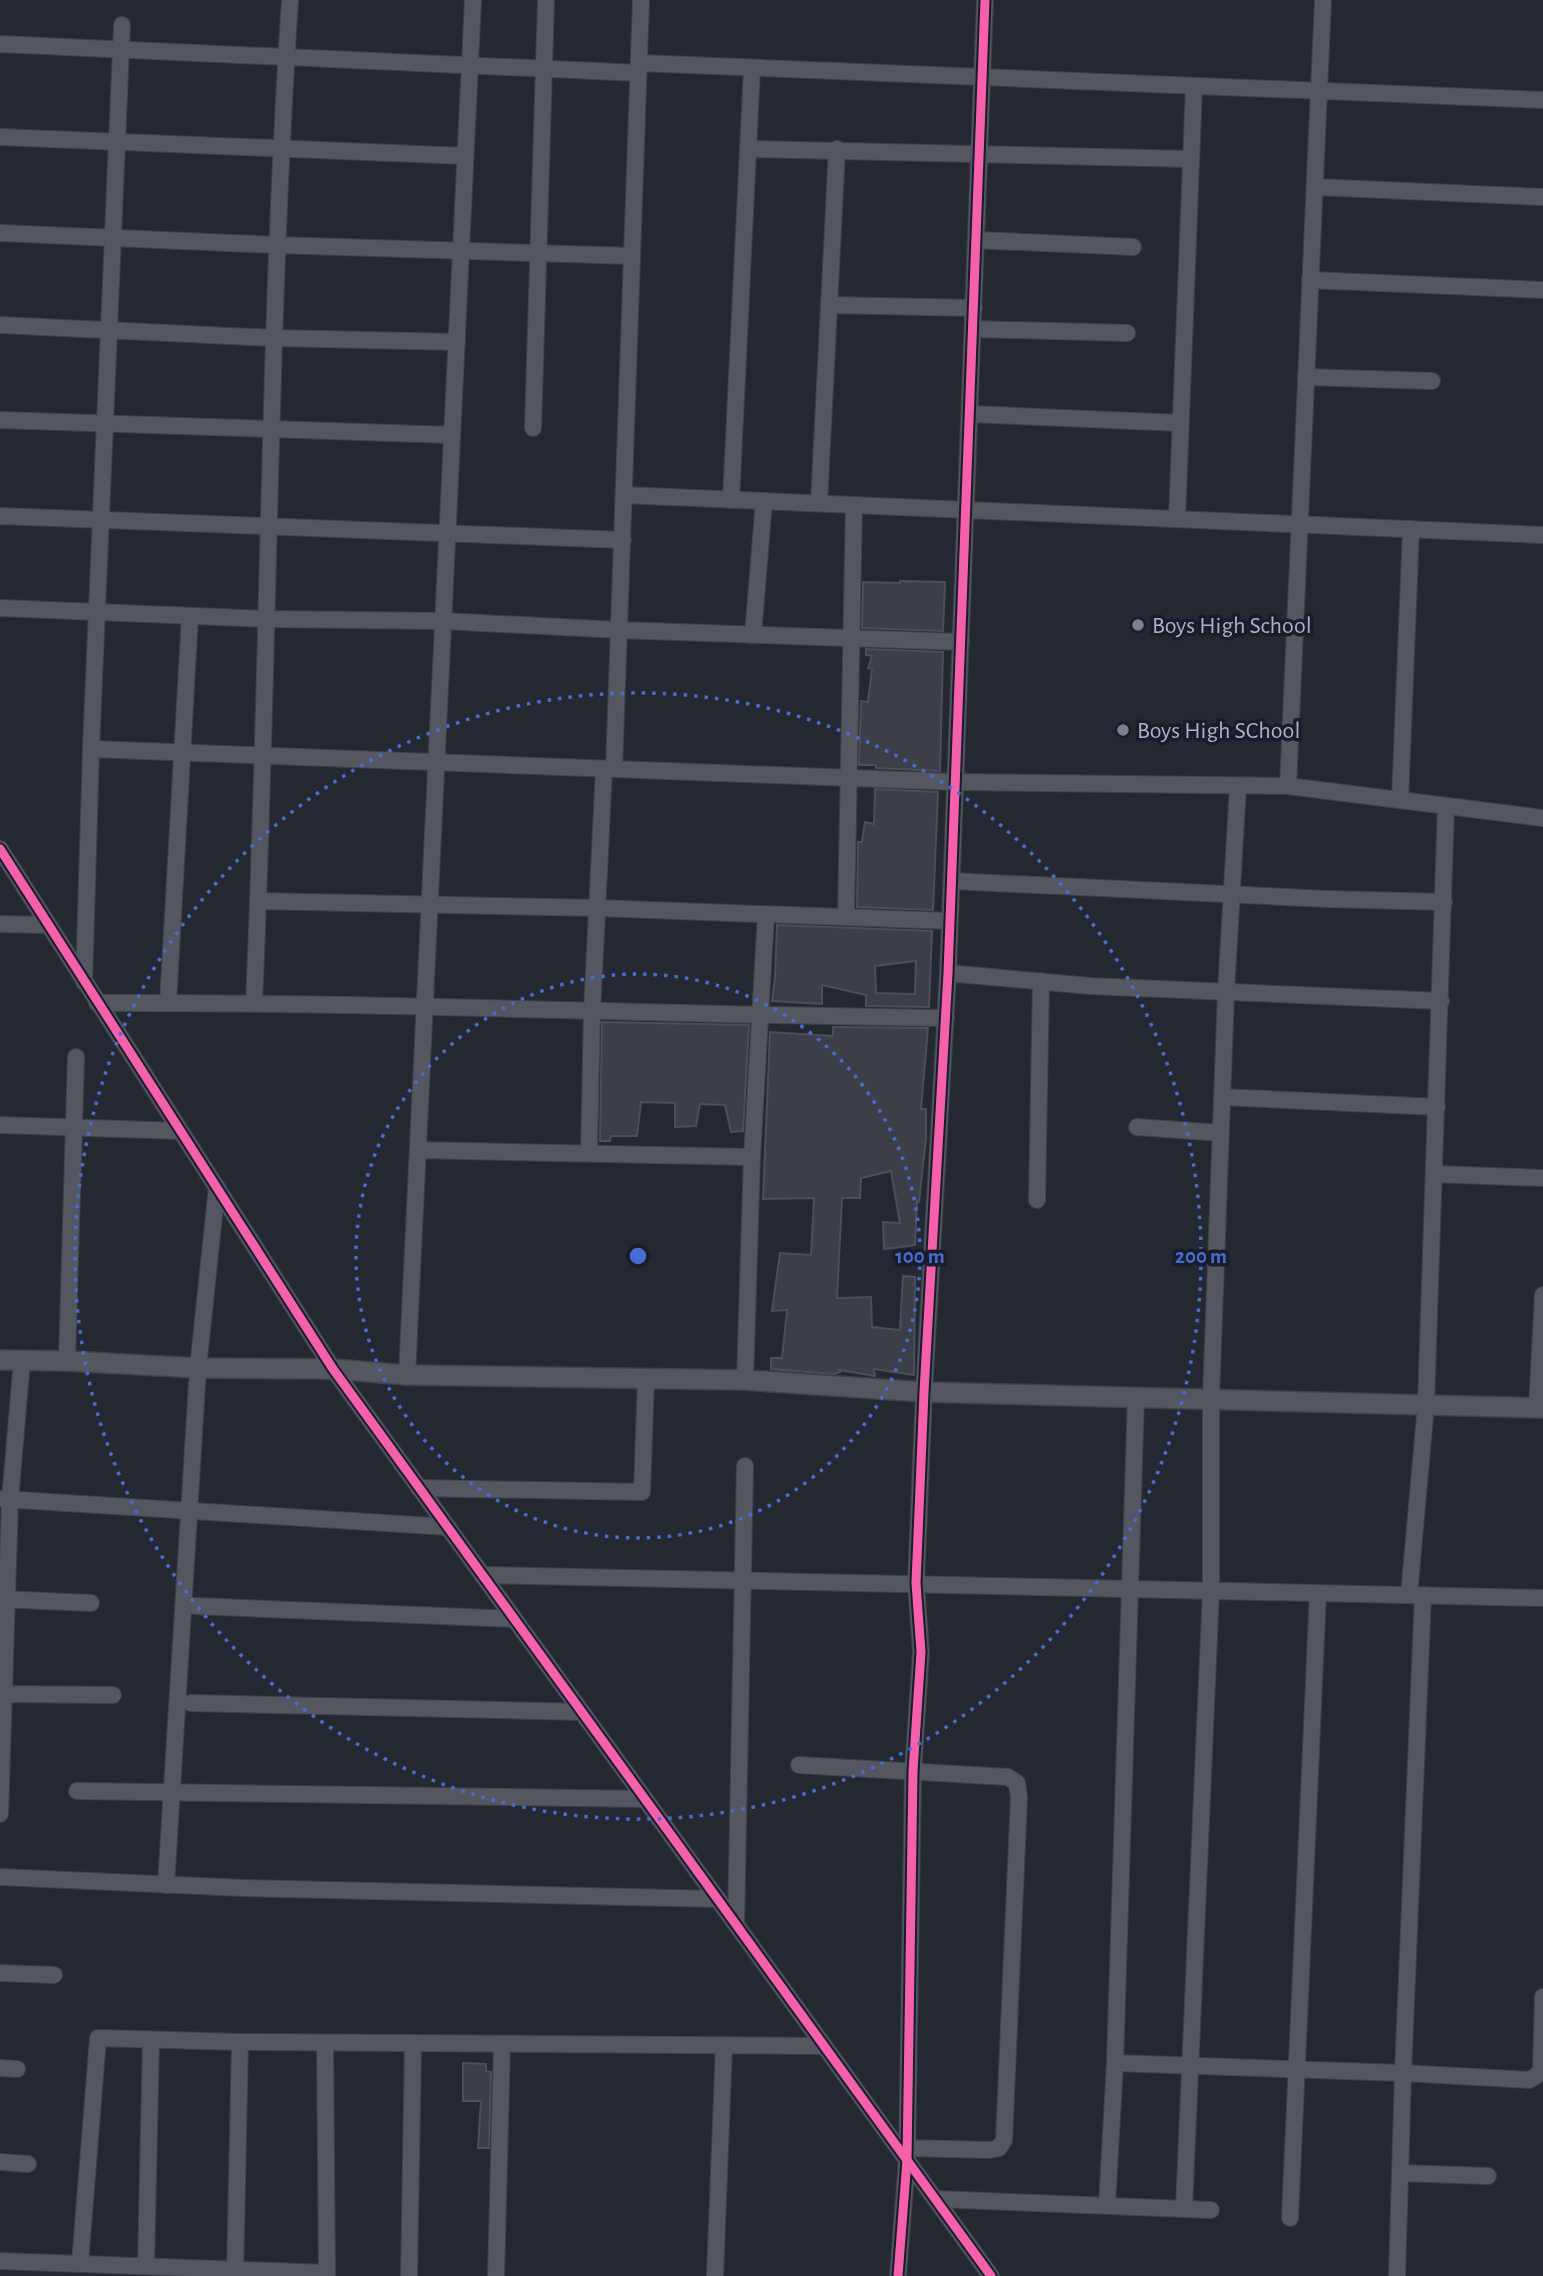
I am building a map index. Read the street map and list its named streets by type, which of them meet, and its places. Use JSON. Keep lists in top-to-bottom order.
{
  "places": ["Boys High School", "Boys High SChool"],
  "rings": ["100 m", "200 m"]
}
